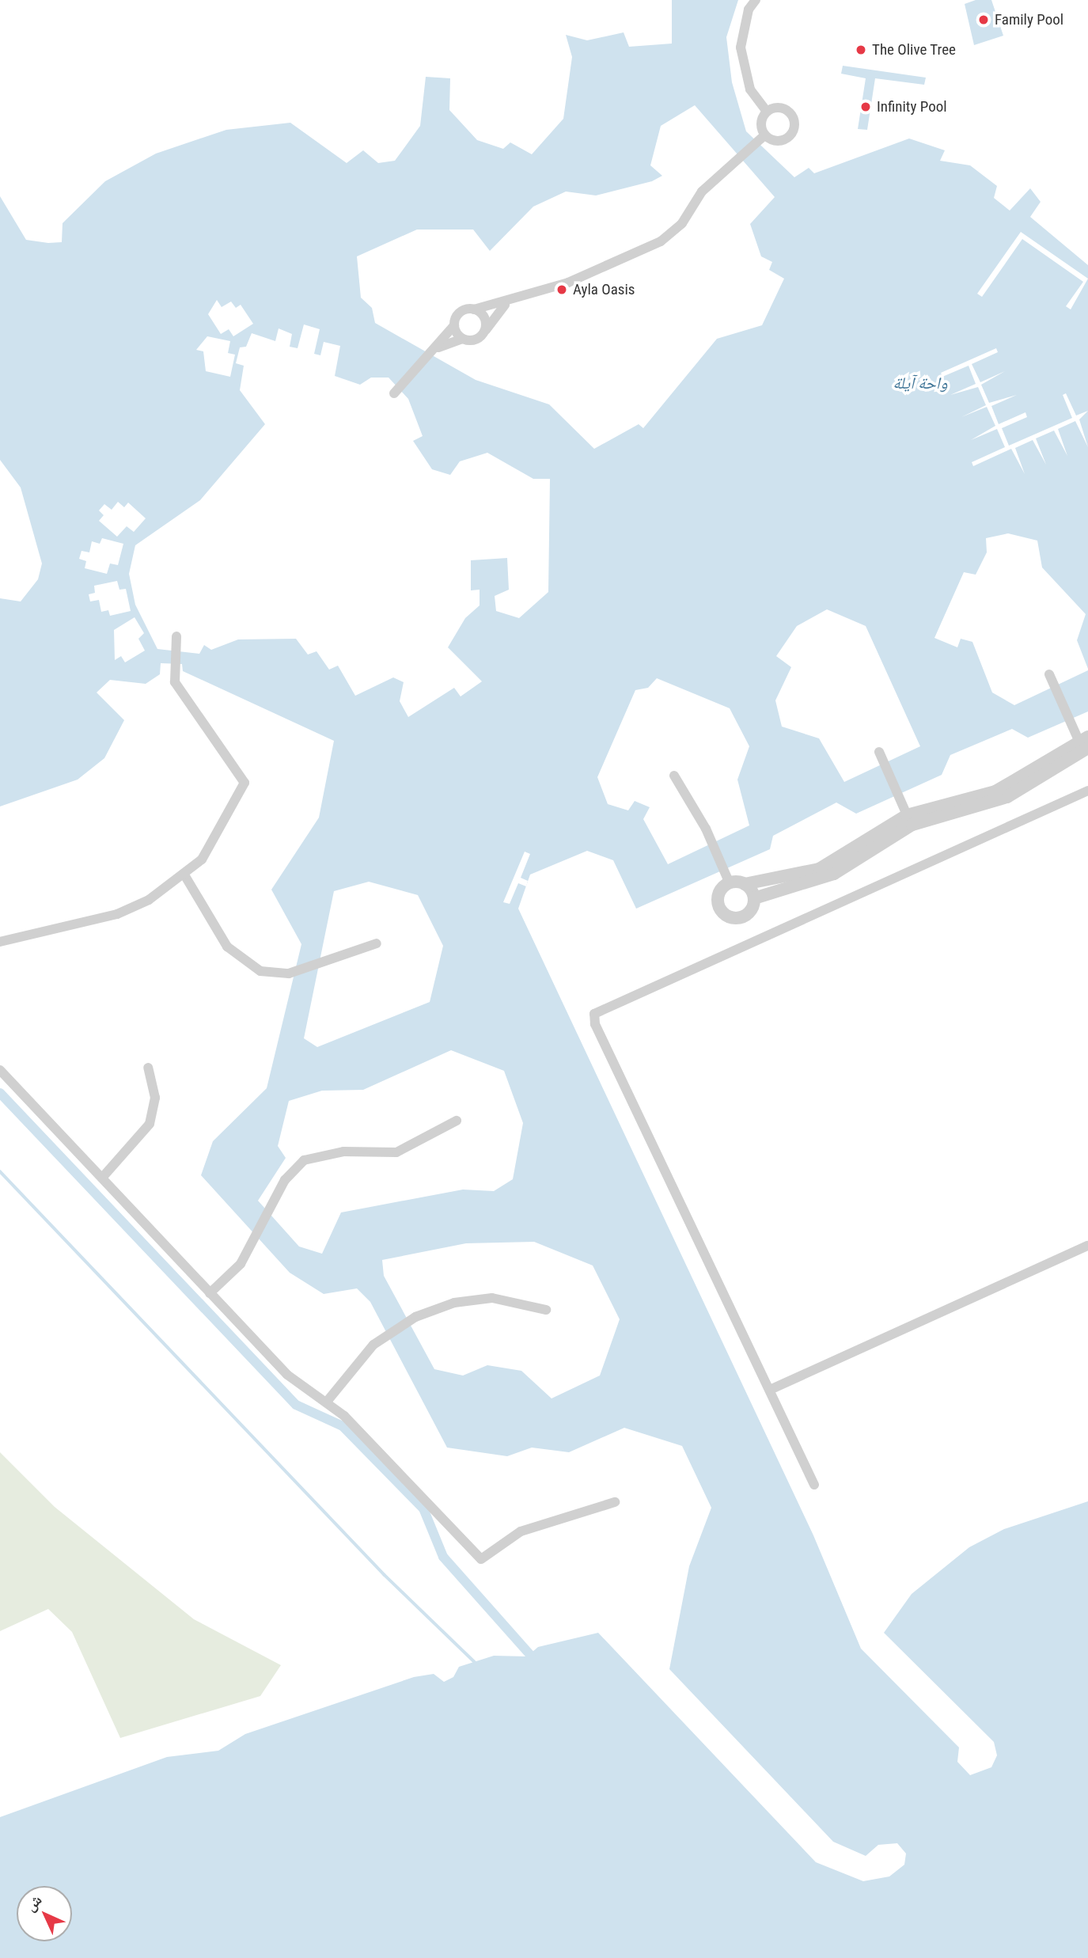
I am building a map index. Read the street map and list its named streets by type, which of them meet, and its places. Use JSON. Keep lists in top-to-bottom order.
{
  "water": ["واحة آيلة"],
  "places": [
    "Family Pool",
    "The Olive Tree",
    "Infinity Pool",
    "Ayla Oasis"
  ],
  "north": "top left"
}
